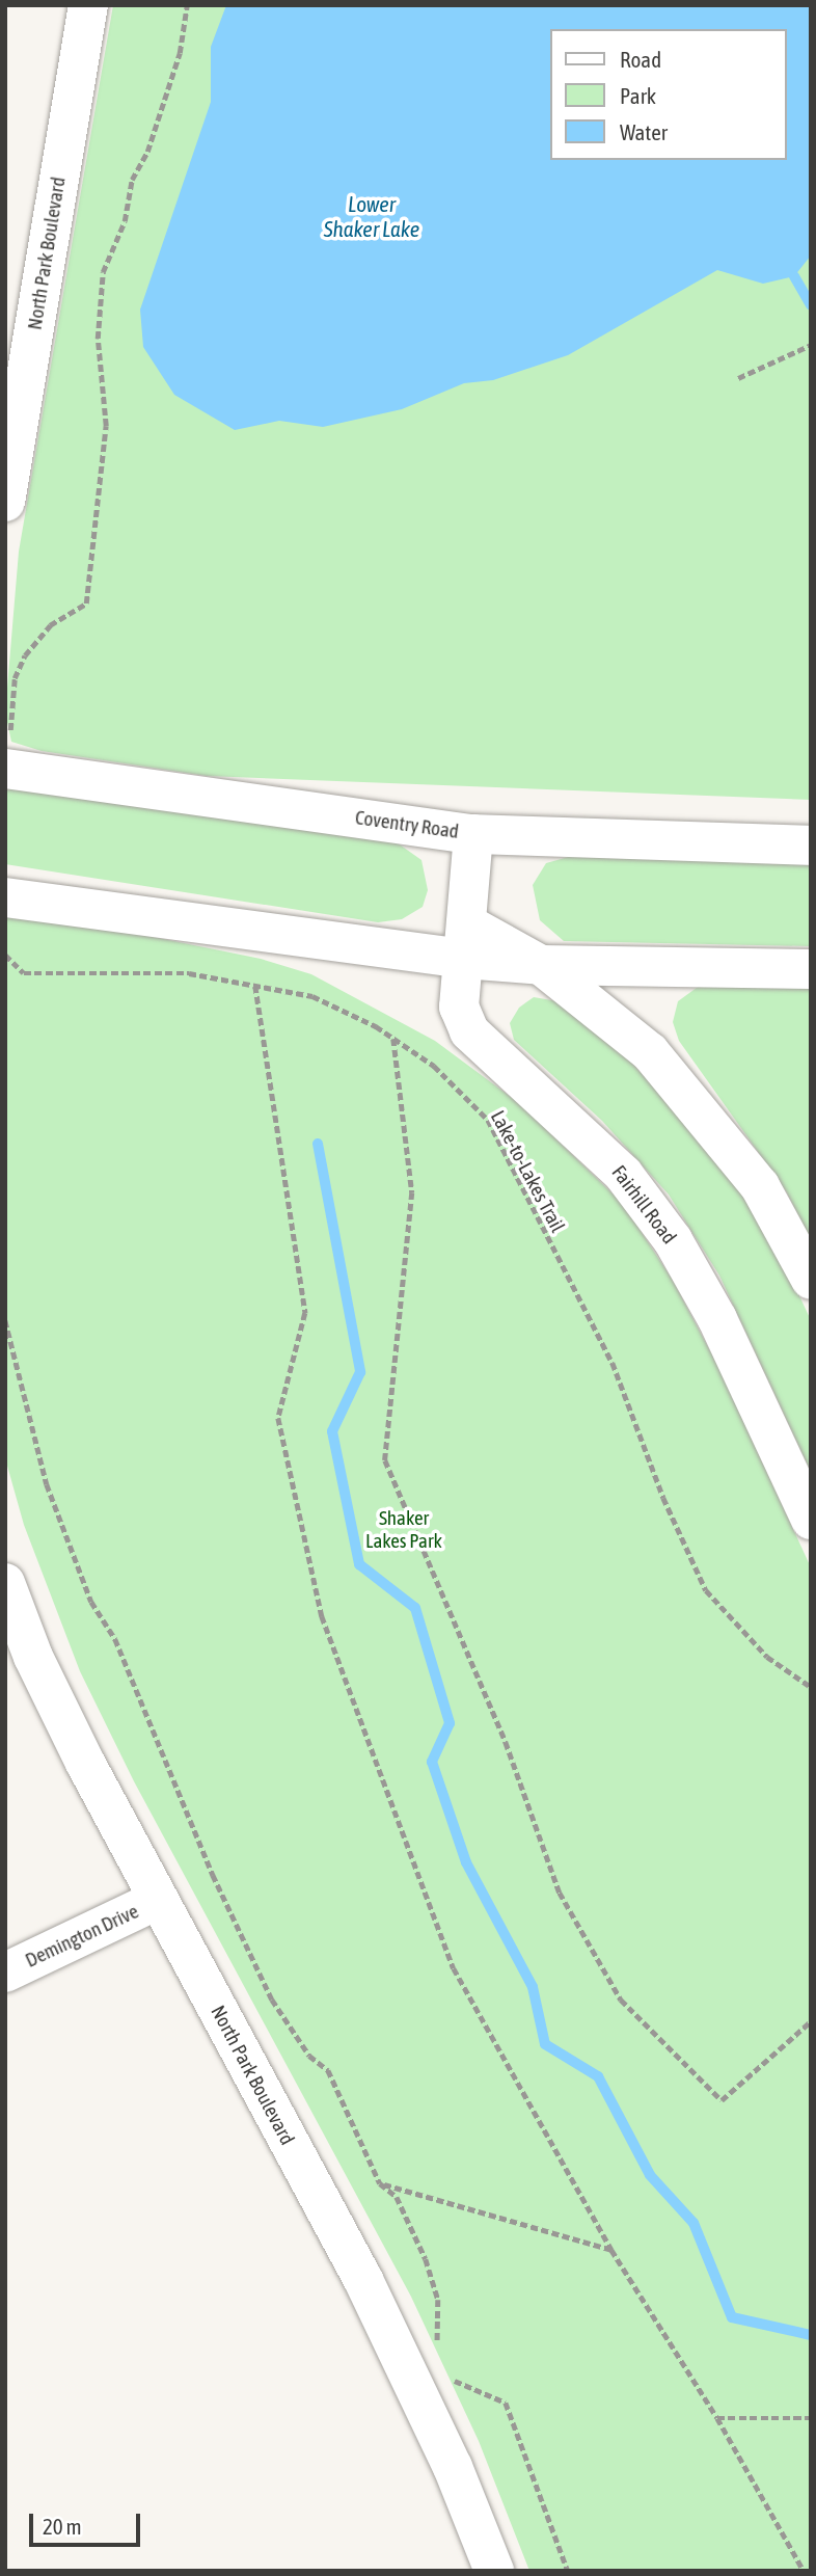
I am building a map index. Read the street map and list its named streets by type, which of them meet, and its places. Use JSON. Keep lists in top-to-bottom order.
{
  "streets": {
    "street": [
      "North Park Boulevard",
      "Coventry Road",
      "Fairhill Road",
      "Demington Drive"
    ],
    "path": ["Lake-to-Lakes Trail"]
  },
  "crossings": [
    ["North Park Boulevard", "Demington Drive"],
    ["Coventry Road", "Fairhill Road"]
  ],
  "water": ["Lower Shaker Lake"],
  "parks": ["Shaker Lakes Park"],
  "legend": ["Road", "Park", "Water"],
  "scale_bar": "20 m"
}
